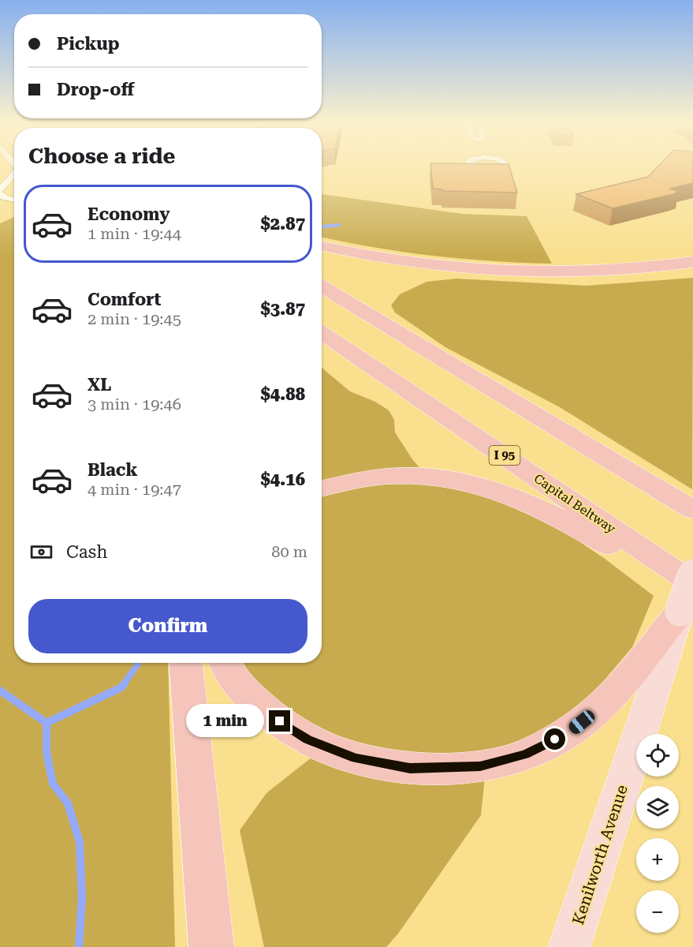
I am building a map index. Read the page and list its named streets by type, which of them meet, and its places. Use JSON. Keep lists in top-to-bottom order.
{
  "streets": {
    "highway": ["I 95", "Capital Beltway"],
    "main road": ["Kenilworth Avenue"]
  },
  "crossings": [
    ["Capital Beltway", "Kenilworth Avenue"]
  ],
  "page": {
    "banner": ["Pickup", "Drop-off"],
    "heading": "Choose a ride",
    "list": [
      {
        "name": "Economy",
        "note": "1 min · 19:44",
        "value": "$2.87"
      },
      {
        "name": "Comfort",
        "note": "2 min · 19:45",
        "value": "$3.87"
      },
      {
        "name": "XL",
        "note": "3 min · 19:46",
        "value": "$4.88"
      },
      {
        "name": "Black",
        "note": "4 min · 19:47",
        "value": "$4.16"
      }
    ],
    "pay": ["Cash", "80 m"],
    "buttons": "Confirm",
    "bubble": "1 min",
    "map_buttons": ["+", "−"]
  }
}
